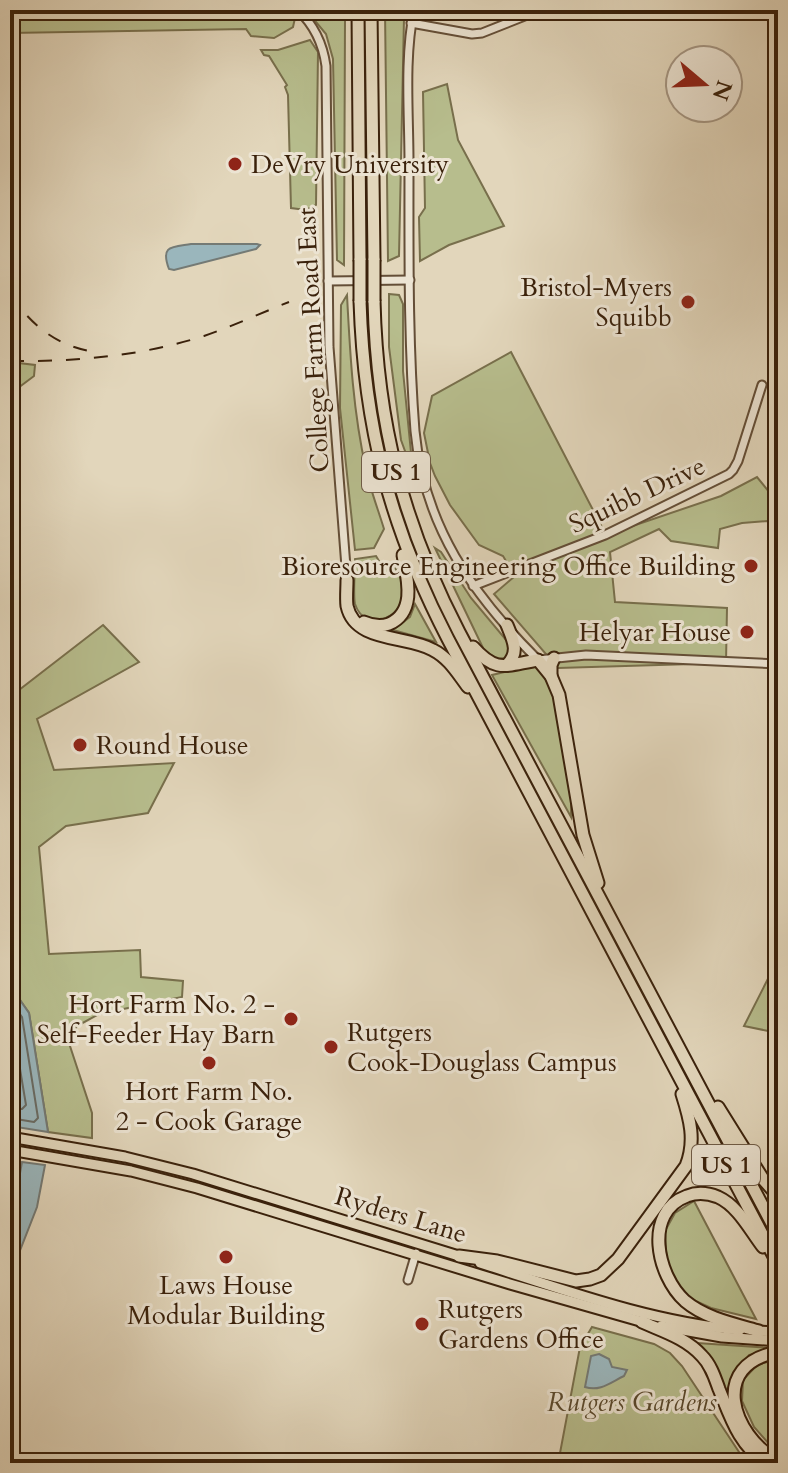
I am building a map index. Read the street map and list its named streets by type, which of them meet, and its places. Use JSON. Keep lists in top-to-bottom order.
{
  "streets": {
    "highway": ["US 1"],
    "main road": ["Ryders Lane"],
    "street": ["College Farm Road East", "Squibb Drive"]
  },
  "parks": ["Rutgers Gardens"],
  "places": [
    "DeVry University",
    "Bristol-Myers Squibb",
    "Bioresource Engineering Office Building",
    "Helyar House",
    "Round House",
    "Hort Farm No. 2 - Self-Feeder Hay Barn",
    "Rutgers Cook-Douglass Campus",
    "Hort Farm No. 2 - Cook Garage",
    "Laws House Modular Building",
    "Rutgers Gardens Office"
  ],
  "north": "right"
}
